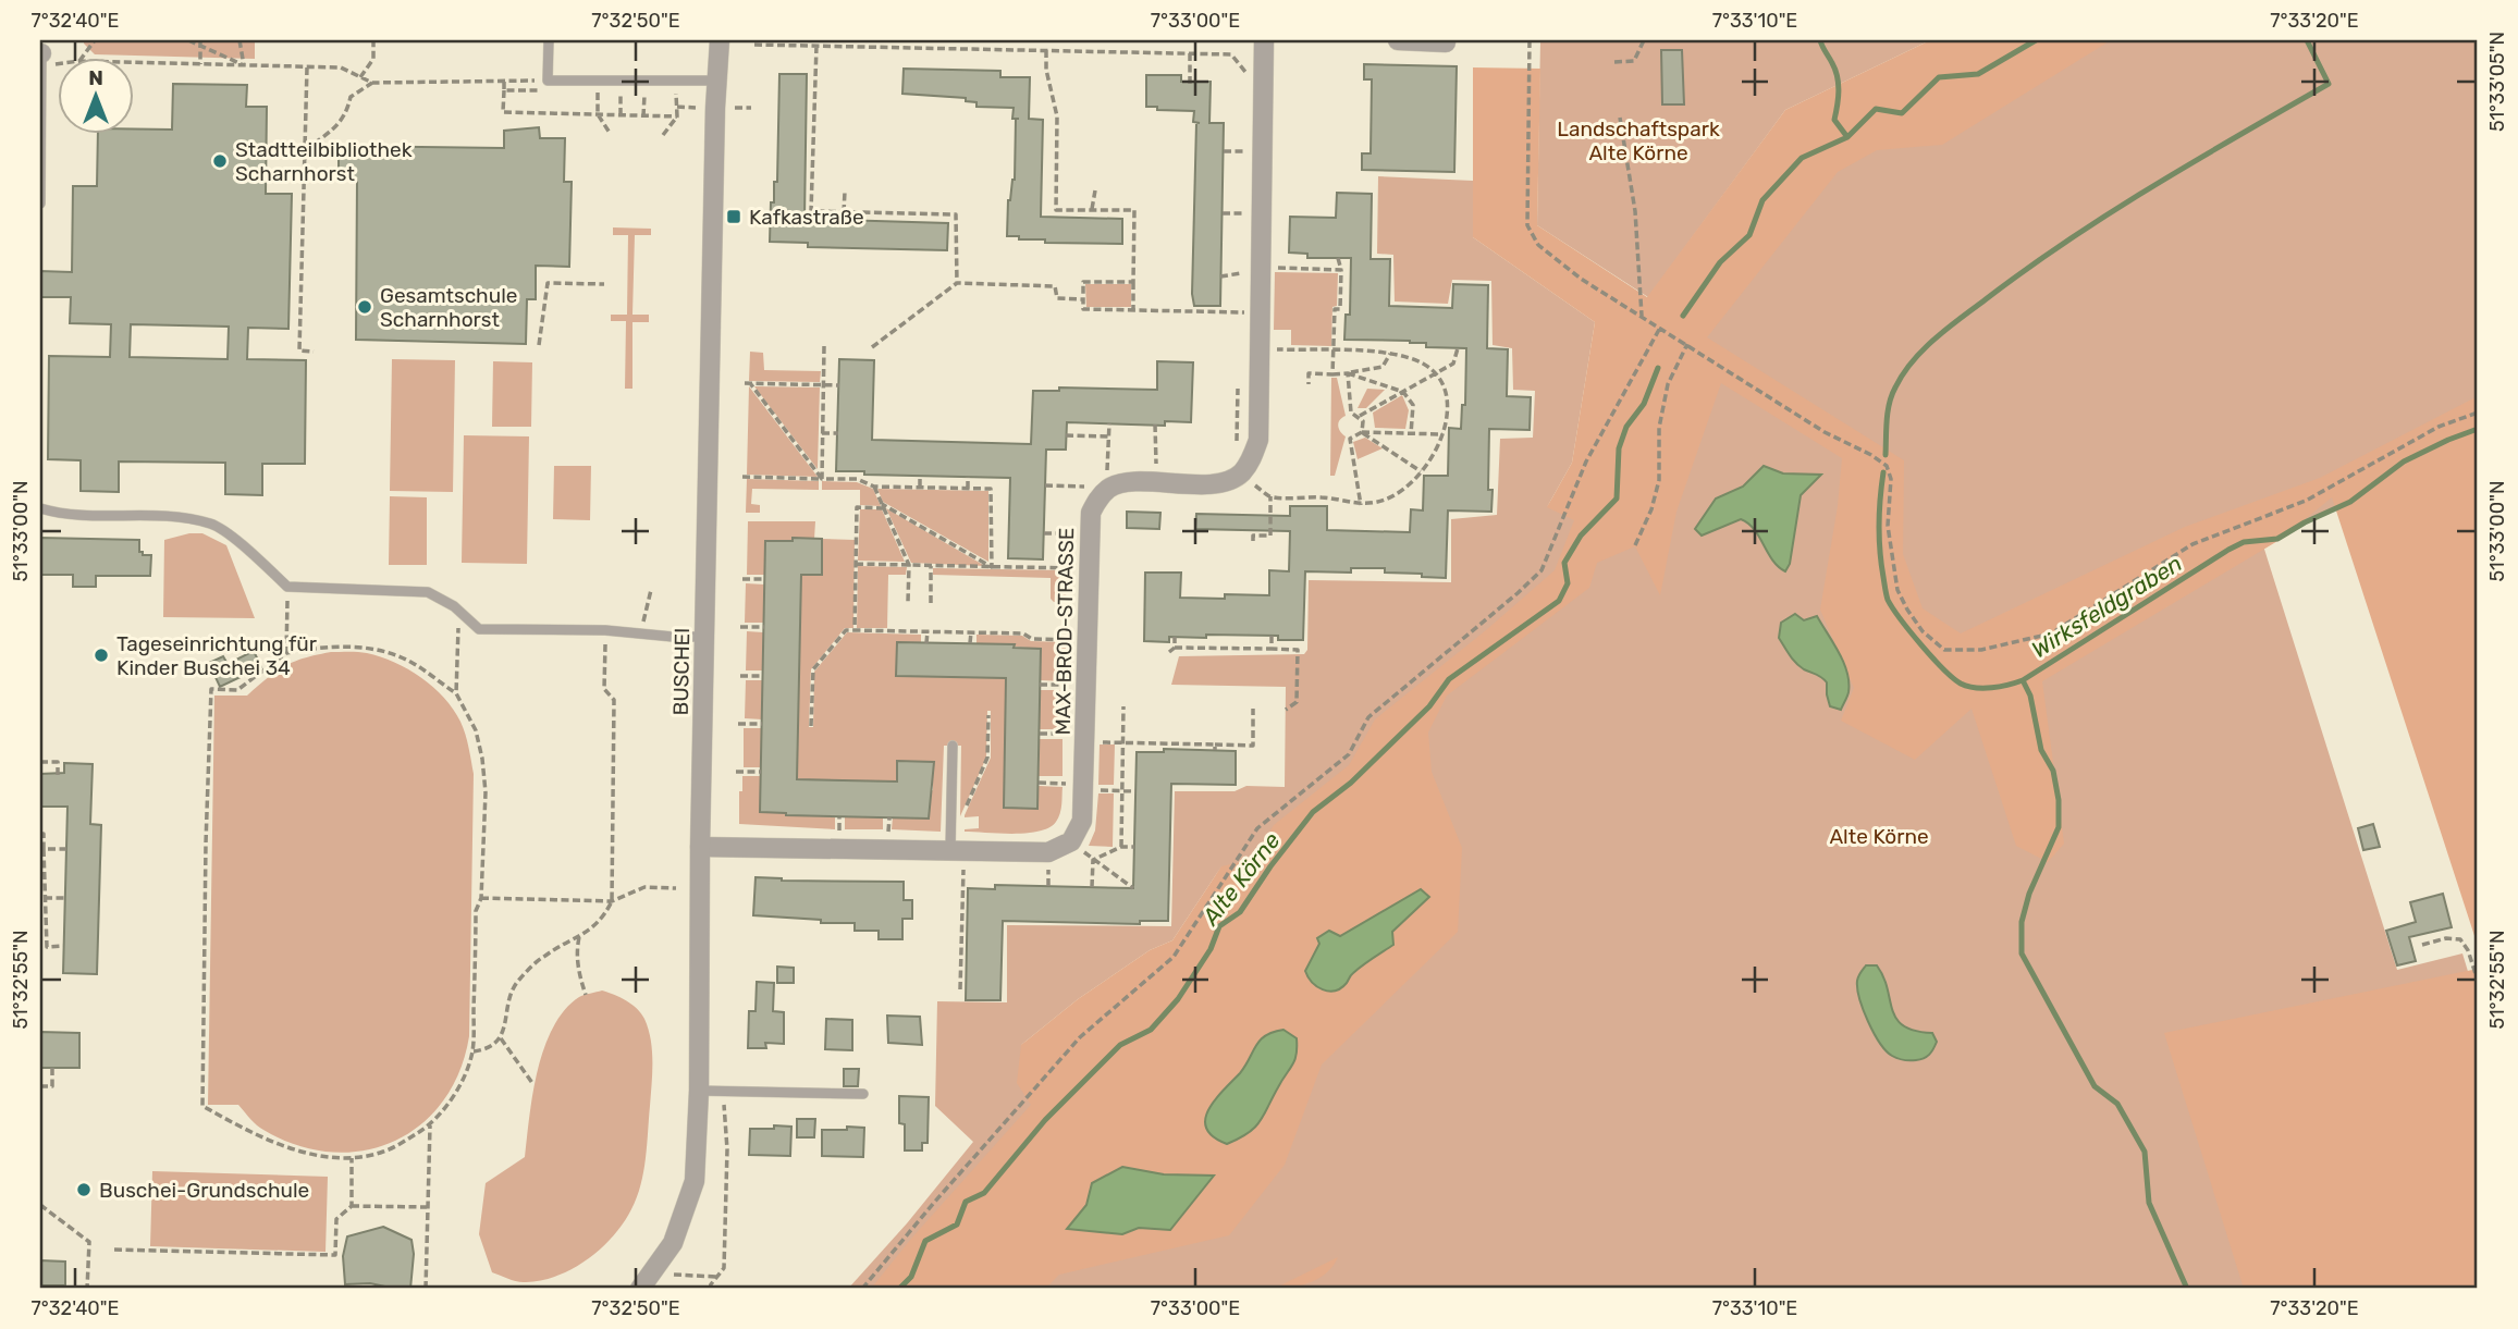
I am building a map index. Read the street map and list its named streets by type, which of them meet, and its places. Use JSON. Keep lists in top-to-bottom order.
{
  "streets": {
    "street": ["MAX-BROD-STRASSE", "BUSCHEI"]
  },
  "water": ["Wirksfeldgraben", "Alte Körne"],
  "parks": ["Landschaftspark Alte Körne", "Alte Körne"],
  "places": {
    "other": [
      "Stadtteilbibliothek Scharnhorst",
      "Gesamtschule Scharnhorst",
      "Tageseinrichtung für Kinder Buschei 34",
      "Buschei-Grundschule"
    ],
    "transit": ["Kafkastraße"]
  },
  "north": "top",
  "coordinates": [
    "7°32'40\"E",
    "7°32'50\"E",
    "7°33'00\"E",
    "7°33'10\"E",
    "7°33'20\"E",
    "51°33'05\"N",
    "51°33'00\"N",
    "51°32'55\"N"
  ]
}
